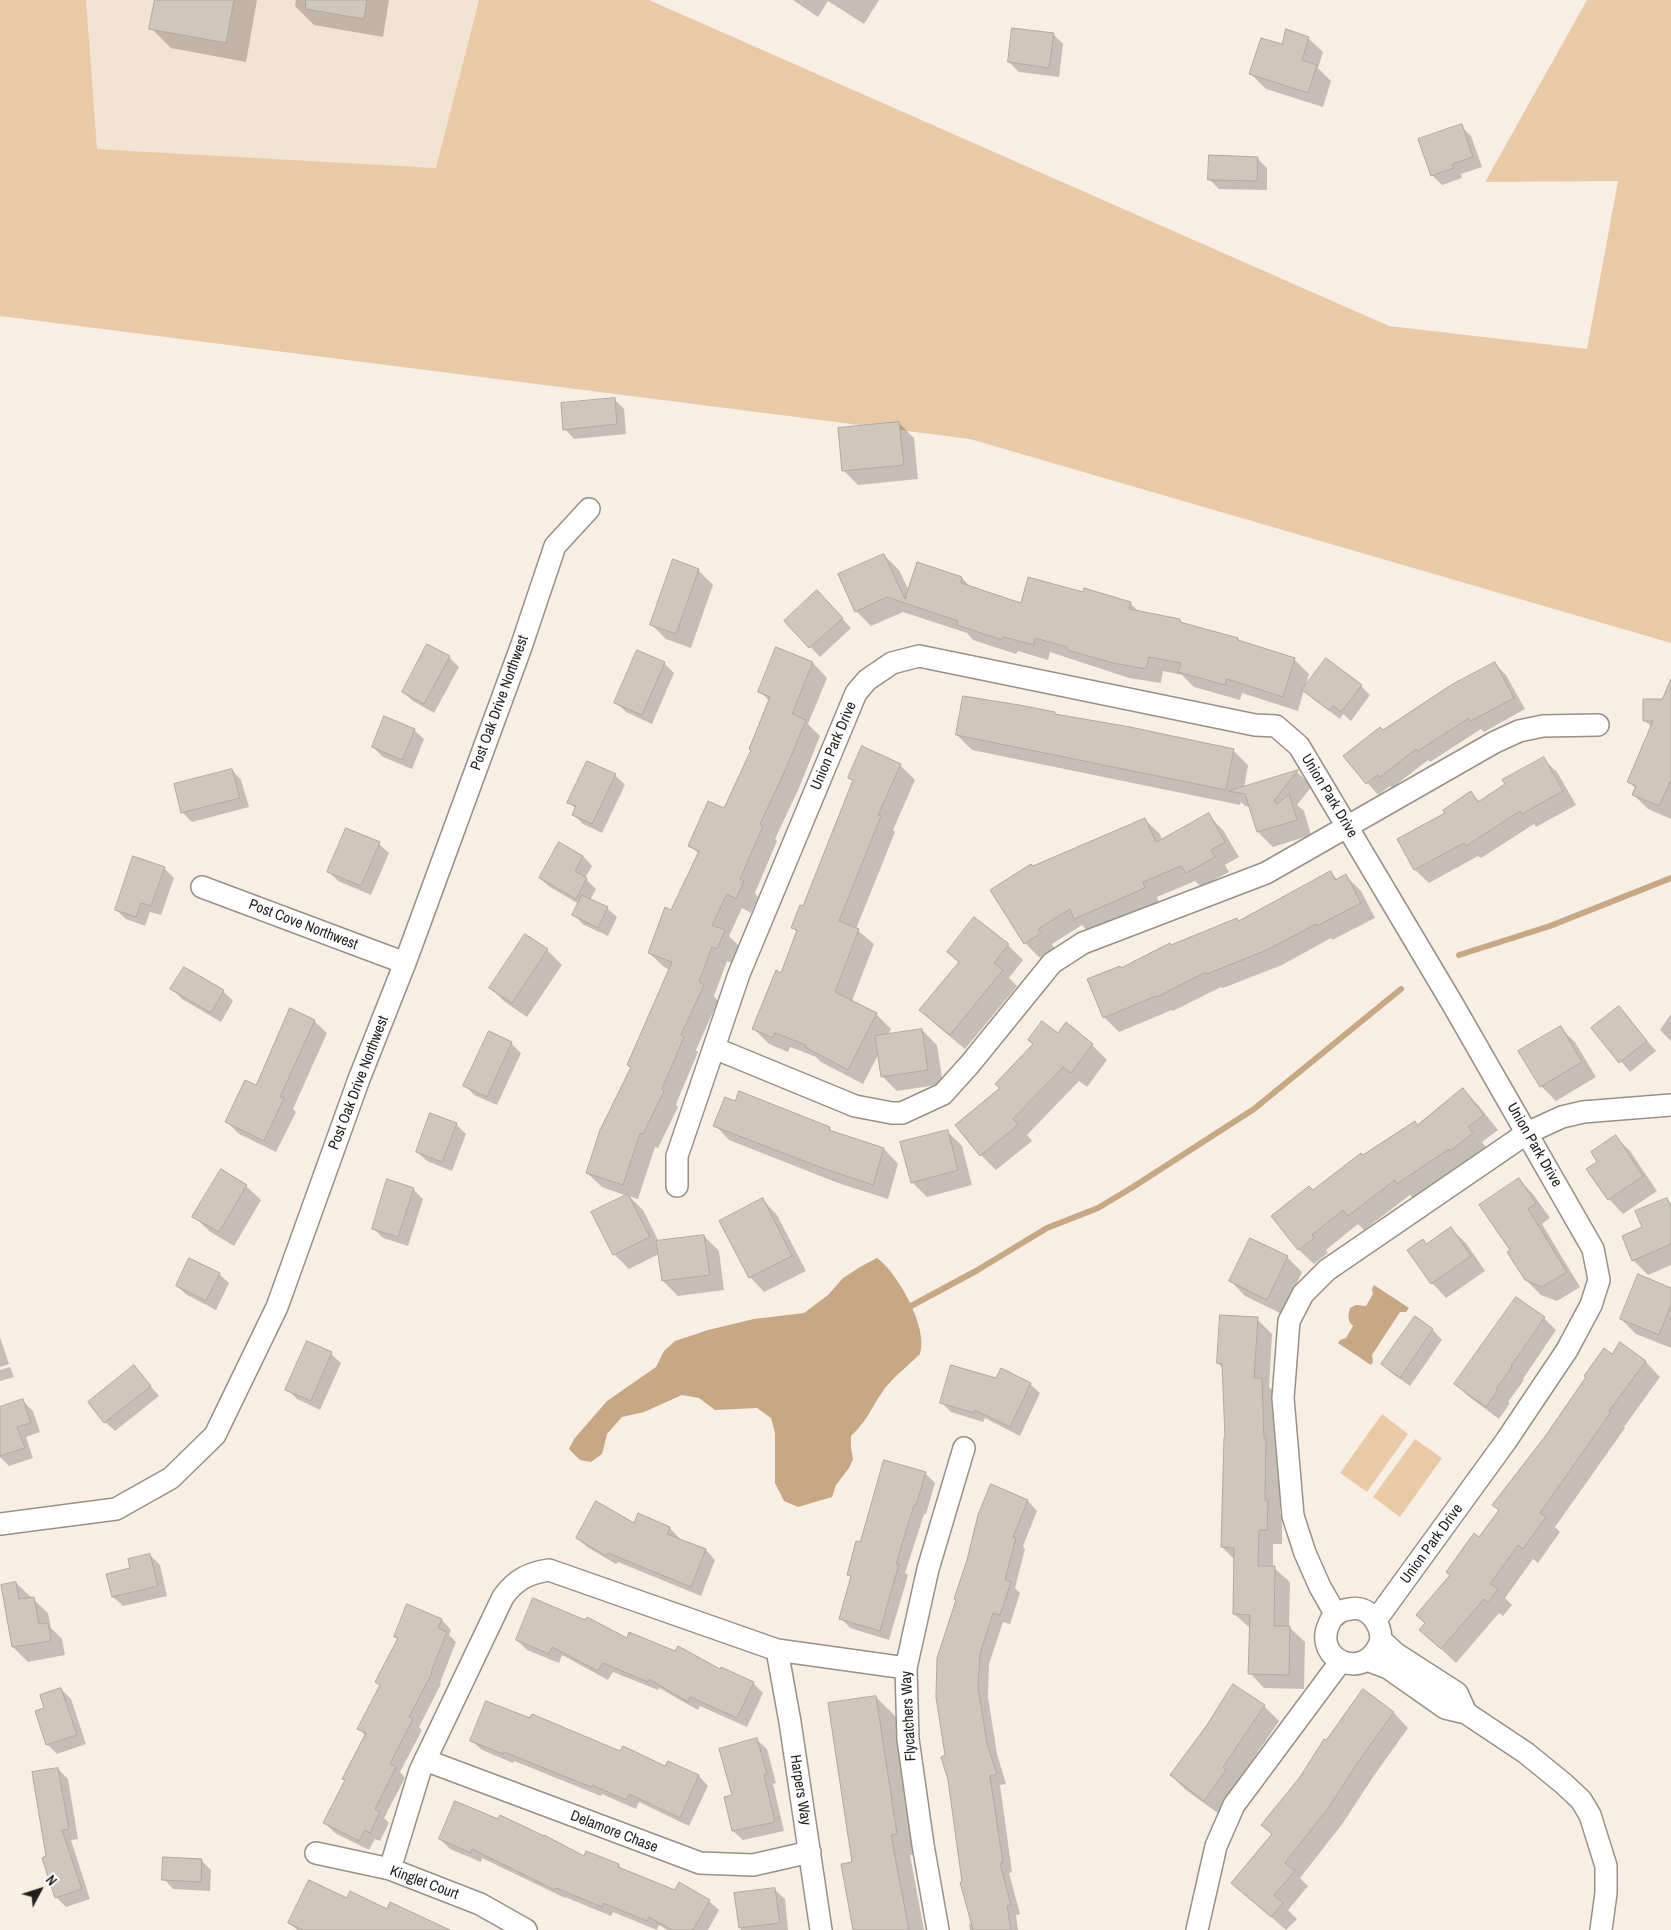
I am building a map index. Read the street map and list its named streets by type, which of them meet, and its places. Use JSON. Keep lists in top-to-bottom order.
{
  "streets": {
    "street": [
      "Post Oak Drive Northwest",
      "Union Park Drive",
      "Post Cove Northwest",
      "Flycatchers Way",
      "Harpers Way",
      "Delamore Chase",
      "Kinglet Court"
    ]
  },
  "crossings": [
    ["Post Oak Drive Northwest", "Post Cove Northwest"],
    ["Harpers Way", "Delamore Chase"]
  ],
  "north": "top right"
}
